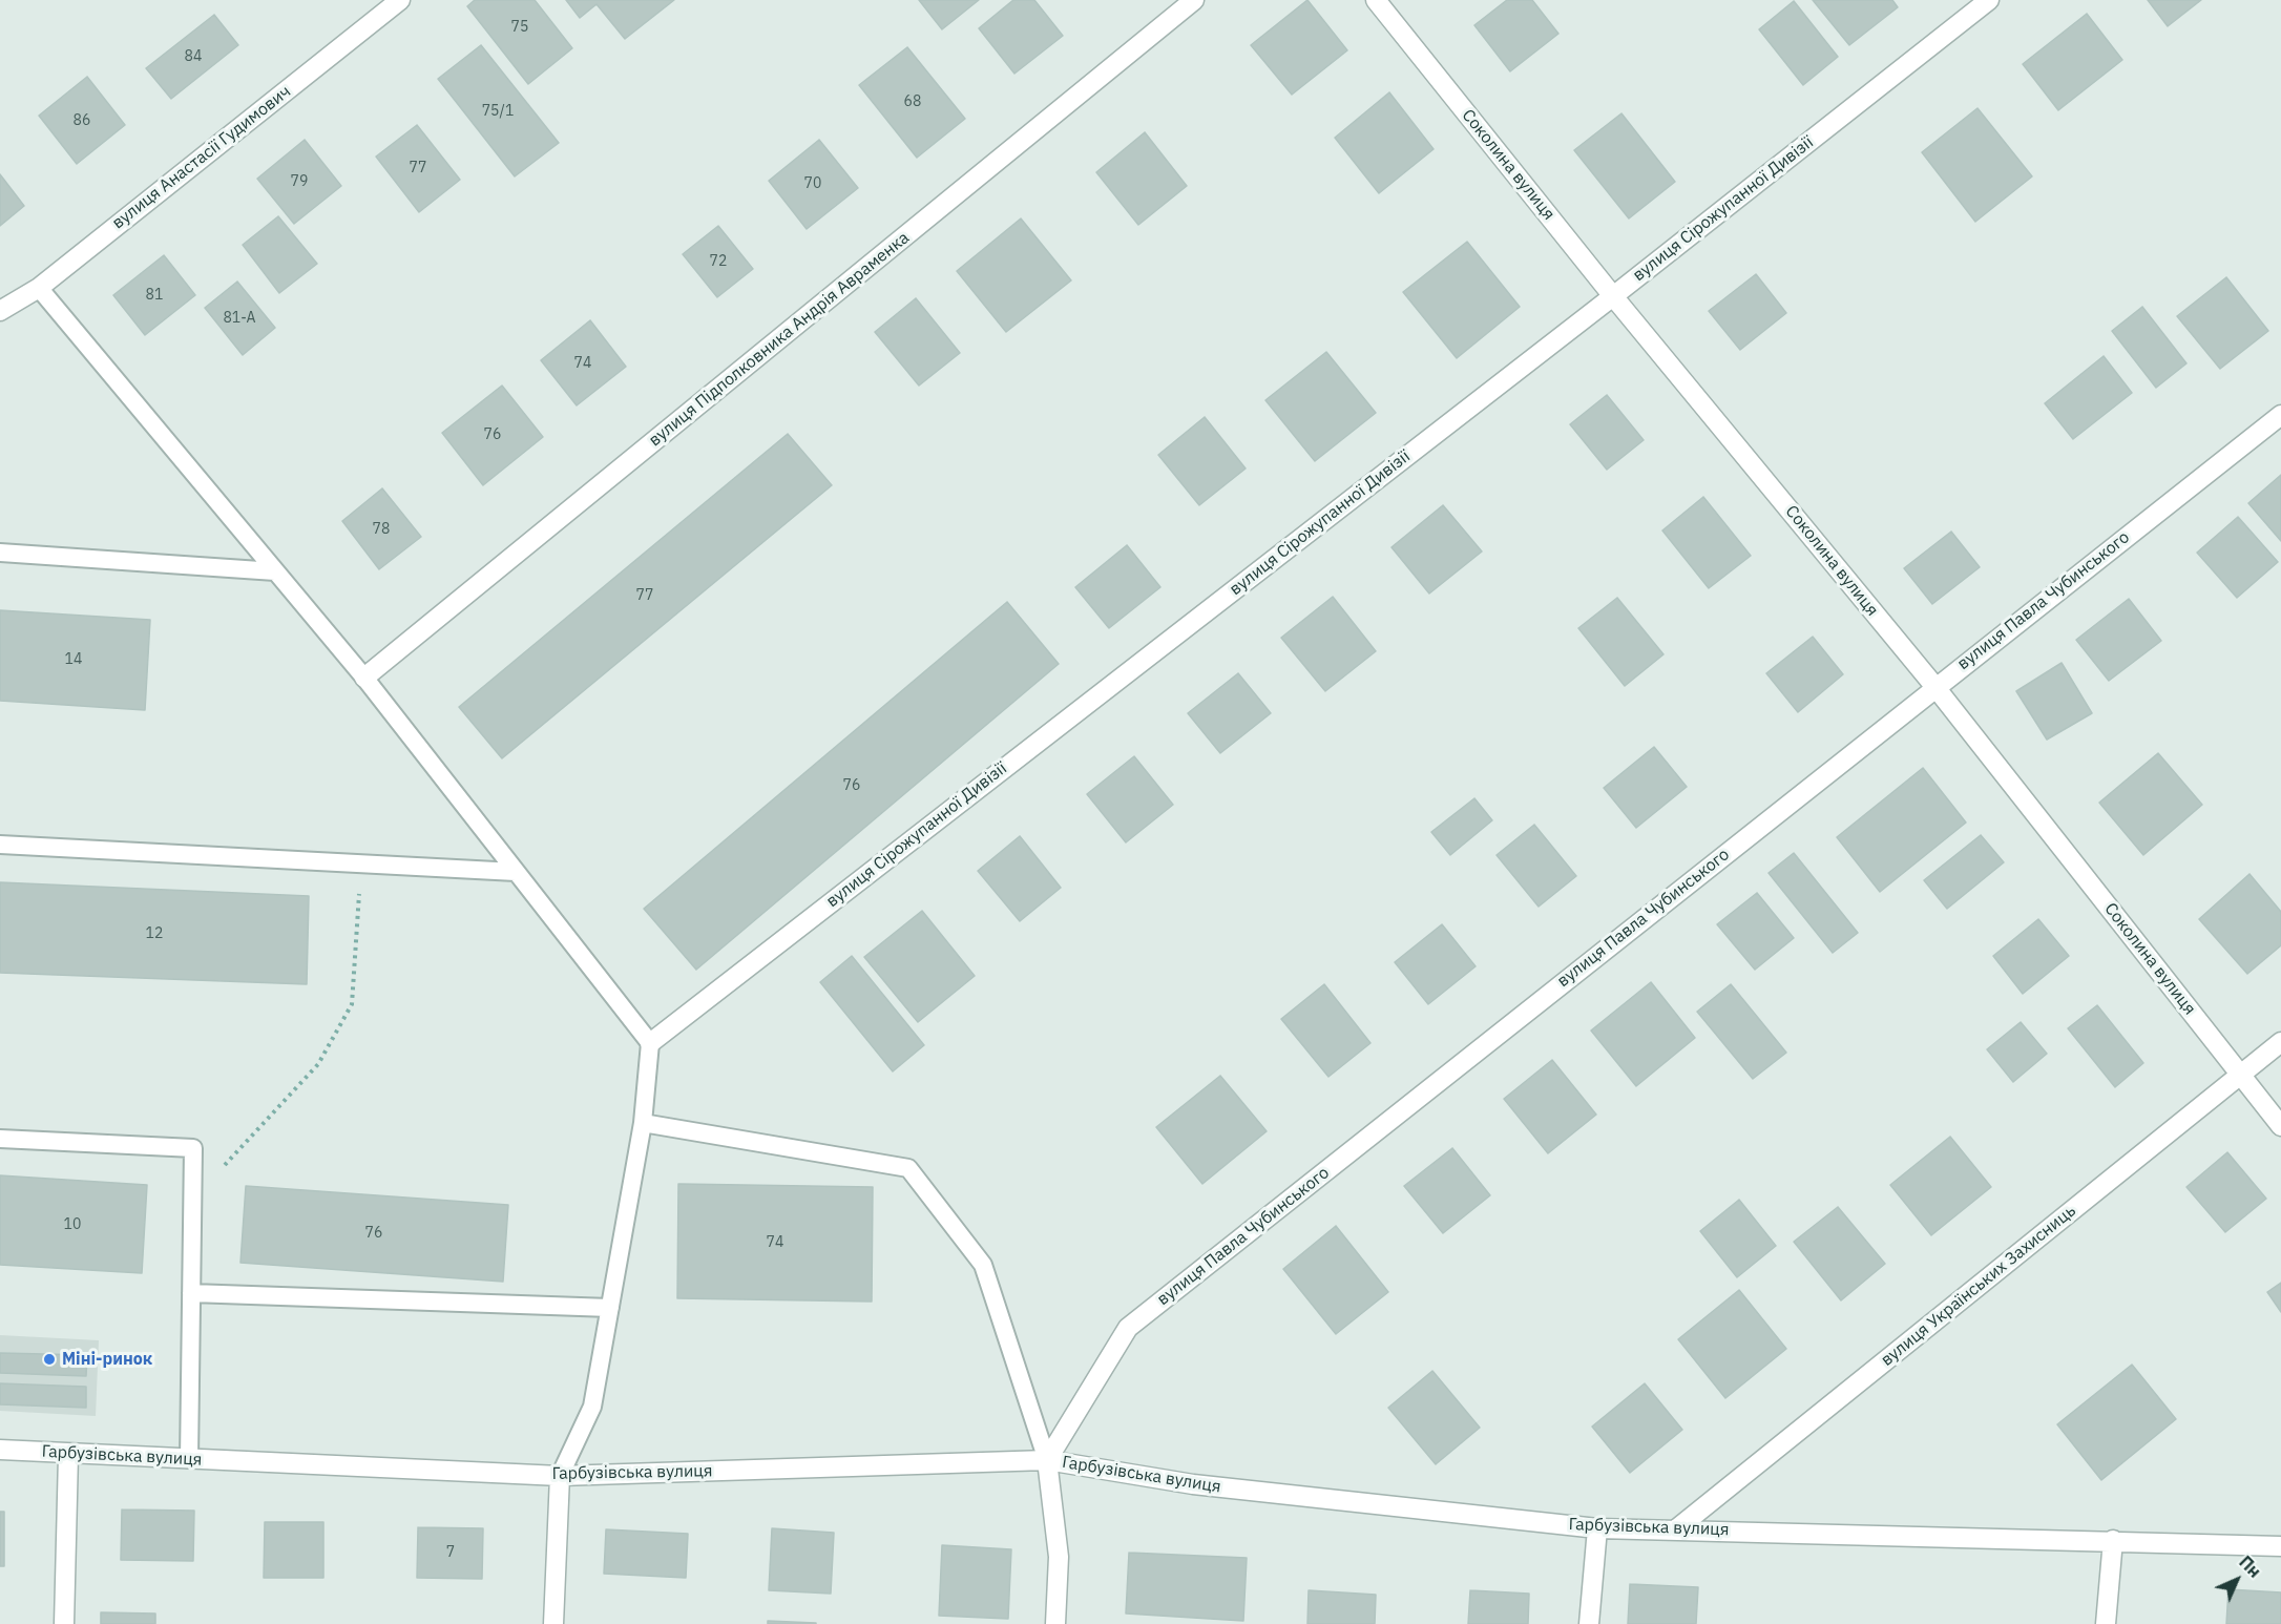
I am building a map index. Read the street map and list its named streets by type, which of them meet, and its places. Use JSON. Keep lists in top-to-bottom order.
{
  "streets": {
    "street": [
      "вулиця Анастасії Гудимович",
      "Соколина вулиця",
      "вулиця Сірожупанної Дивізії",
      "вулиця Підполковника Андрія Авраменка",
      "вулиця Павла Чубинського",
      "вулиця Українських Захисниць",
      "Гарбузівська вулиця"
    ]
  },
  "crossings": [
    ["Соколина вулиця", "вулиця Сірожупанної Дивізії"],
    ["Соколина вулиця", "вулиця Павла Чубинського"],
    ["Соколина вулиця", "вулиця Українських Захисниць"],
    ["вулиця Павла Чубинського", "Гарбузівська вулиця"],
    ["вулиця Українських Захисниць", "Гарбузівська вулиця"]
  ],
  "places": ["Міні-ринок"],
  "house_numbers": [
    "75",
    "84",
    "68",
    "75/1",
    "86",
    "77",
    "79",
    "70",
    "72",
    "81",
    "81-А",
    "74",
    "76",
    "78",
    "77",
    "14",
    "76",
    "12",
    "10",
    "76",
    "74",
    "7"
  ],
  "north": "top right"
}
